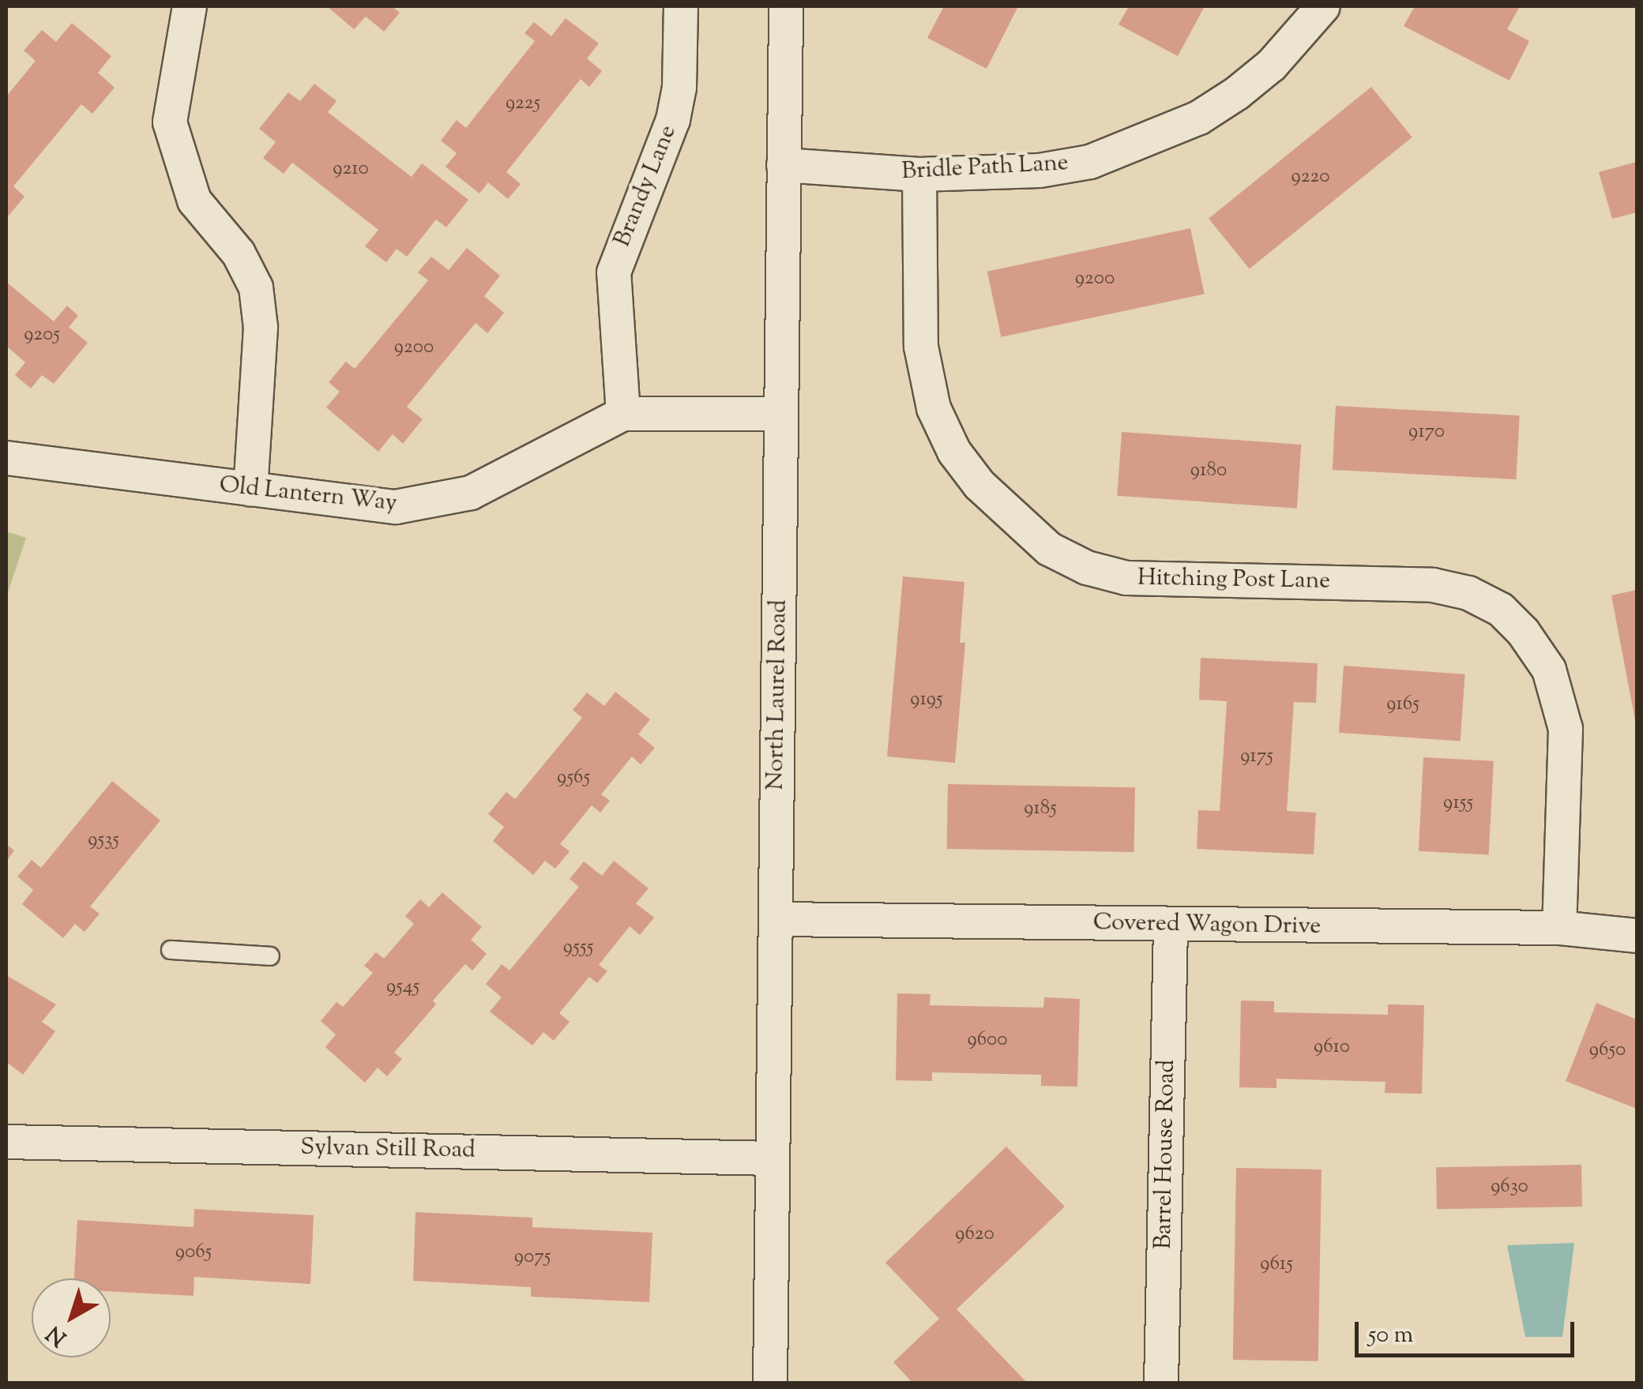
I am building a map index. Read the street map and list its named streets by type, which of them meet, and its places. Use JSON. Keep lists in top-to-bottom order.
{
  "streets": {
    "street": [
      "Bridle Path Lane",
      "Brandy Lane",
      "Old Lantern Way",
      "Hitching Post Lane",
      "North Laurel Road",
      "Covered Wagon Drive",
      "Sylvan Still Road",
      "Barrel House Road"
    ]
  },
  "crossings": [
    ["Bridle Path Lane", "Hitching Post Lane"],
    ["Bridle Path Lane", "North Laurel Road"],
    ["Brandy Lane", "Old Lantern Way"],
    ["Old Lantern Way", "North Laurel Road"],
    ["Hitching Post Lane", "Covered Wagon Drive"],
    ["North Laurel Road", "Covered Wagon Drive"],
    ["North Laurel Road", "Sylvan Still Road"],
    ["Covered Wagon Drive", "Barrel House Road"]
  ],
  "house_numbers": [
    "9225",
    "9210",
    "9220",
    "9200",
    "9205",
    "9200",
    "9170",
    "9180",
    "9195",
    "9165",
    "9175",
    "9565",
    "9155",
    "9185",
    "9535",
    "9555",
    "9545",
    "9600",
    "9610",
    "9650",
    "9630",
    "9620",
    "9065",
    "9075",
    "9615"
  ],
  "scale_bar": "50 m",
  "north": "bottom left"
}
